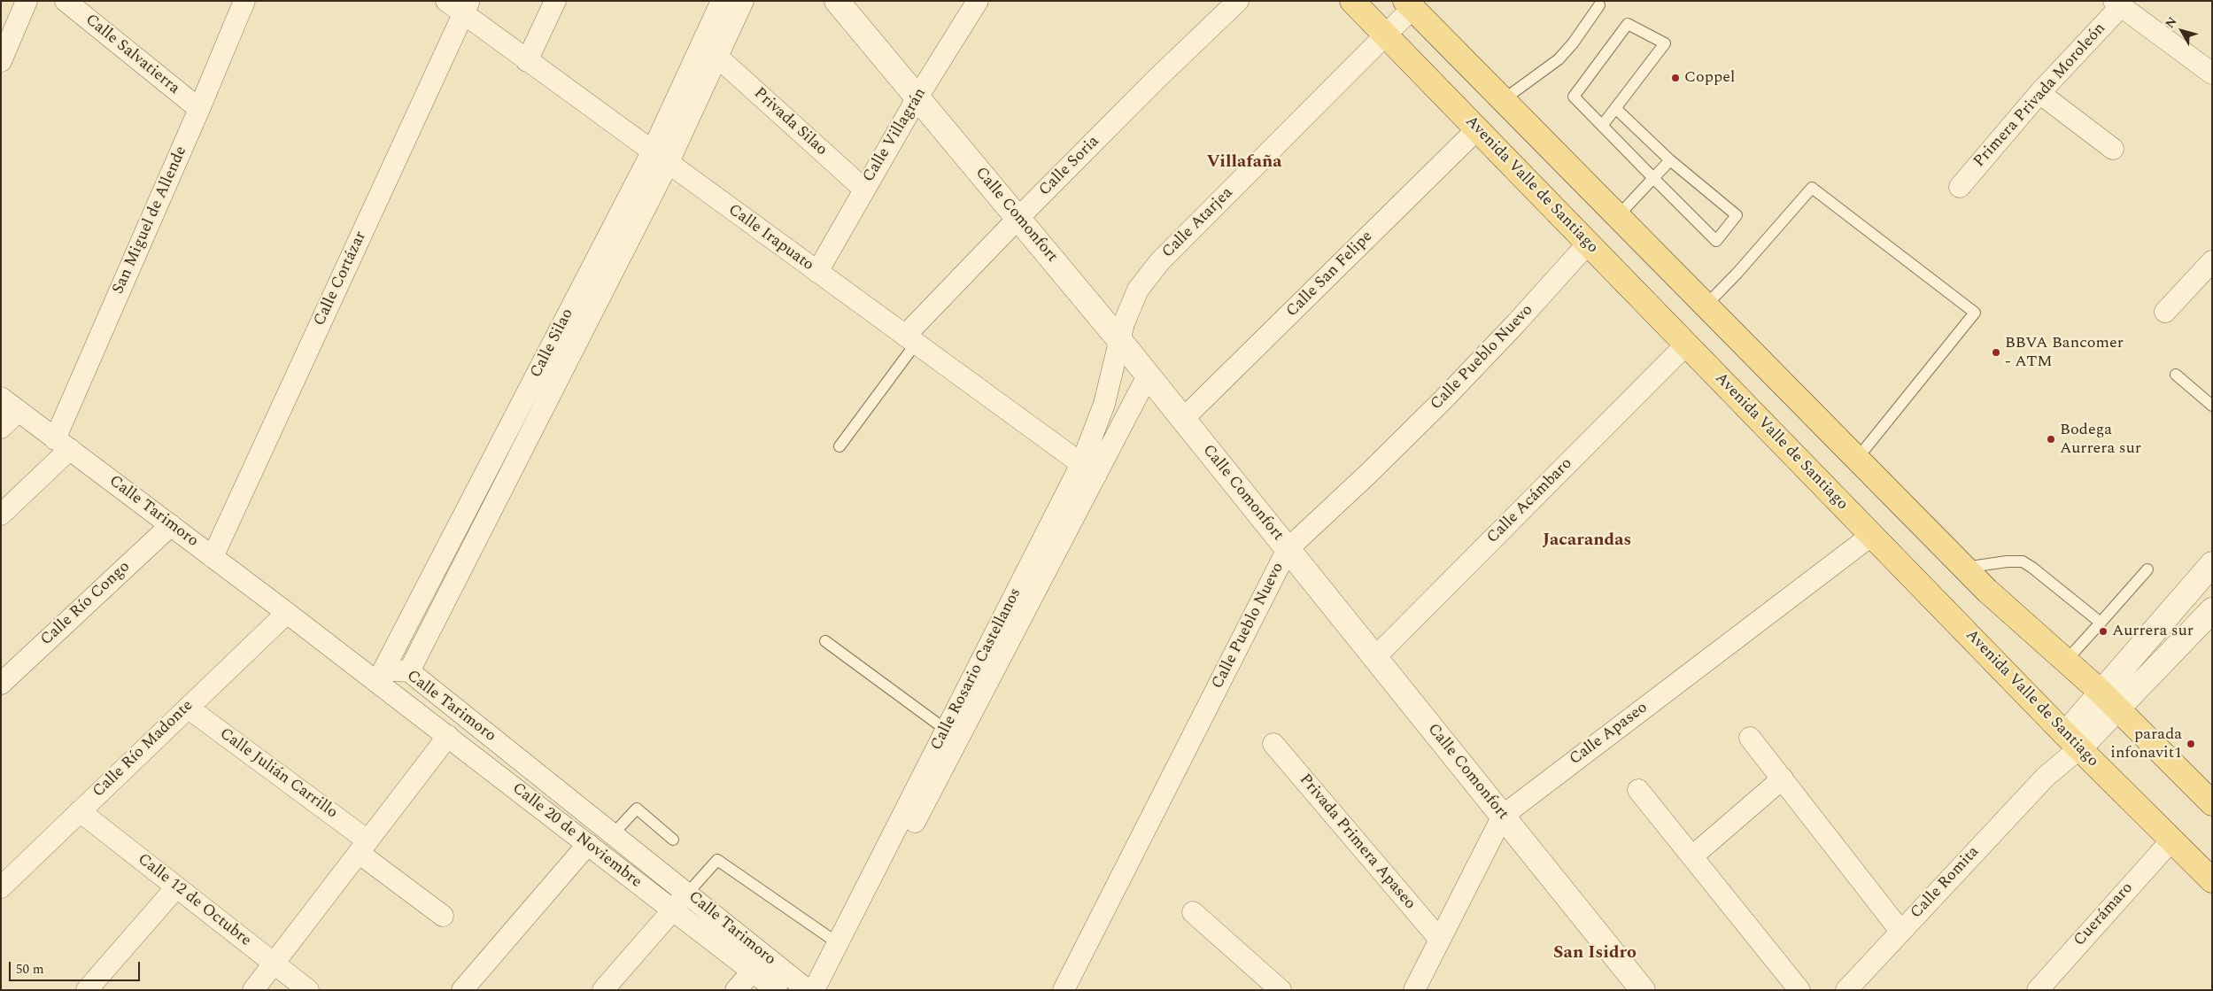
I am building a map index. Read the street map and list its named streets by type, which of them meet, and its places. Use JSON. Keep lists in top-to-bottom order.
{
  "streets": {
    "main road": ["Avenida Valle de Santiago"],
    "street": [
      "Calle Salvatierra",
      "Primera Privada Moroleón",
      "Privada Silao",
      "Calle Villagrán",
      "Calle Soria",
      "Calle Comonfort",
      "San Miguel de Allende",
      "Calle Atarjea",
      "Calle Irapuato",
      "Calle San Felipe",
      "Calle Cortázar",
      "Calle Silao",
      "Calle Pueblo Nuevo",
      "Calle Acámbaro",
      "Calle Tarimoro",
      "Calle Río Congo",
      "Calle Rosario Castellanos",
      "Calle Apaseo",
      "Calle Río Madonte",
      "Calle Julián Carrillo",
      "Calle 20 de Noviembre",
      "Privada Primera Apaseo",
      "Calle Romita",
      "Calle 12 de Octubre",
      "Cuerámaro"
    ]
  },
  "crossings": [
    ["Calle Salvatierra", "San Miguel de Allende"],
    ["Privada Silao", "Calle Villagrán"],
    ["Privada Silao", "Calle Silao"],
    ["Calle Villagrán", "Calle Comonfort"],
    ["Calle Villagrán", "Calle Irapuato"],
    ["Calle Soria", "Calle Comonfort"],
    ["Calle Soria", "Calle Irapuato"],
    ["Avenida Valle de Santiago", "Calle Atarjea"],
    ["Avenida Valle de Santiago", "Calle San Felipe"],
    ["Avenida Valle de Santiago", "Calle Pueblo Nuevo"],
    ["Avenida Valle de Santiago", "Calle Acámbaro"],
    ["Avenida Valle de Santiago", "Calle Apaseo"],
    ["Avenida Valle de Santiago", "Calle Romita"],
    ["Avenida Valle de Santiago", "Cuerámaro"],
    ["Calle Comonfort", "Calle Atarjea"],
    ["Calle Comonfort", "Calle San Felipe"],
    ["Calle Comonfort", "Calle Pueblo Nuevo"],
    ["Calle Comonfort", "Calle Acámbaro"],
    ["Calle Comonfort", "Calle Rosario Castellanos"],
    ["Calle Comonfort", "Calle Apaseo"],
    ["San Miguel de Allende", "Calle Tarimoro"],
    ["Calle Atarjea", "Calle Rosario Castellanos"],
    ["Calle Irapuato", "Calle Cortázar"],
    ["Calle Irapuato", "Calle Silao"],
    ["Calle Irapuato", "Calle Rosario Castellanos"],
    ["Calle Cortázar", "Calle Tarimoro"],
    ["Calle Silao", "Calle Tarimoro"],
    ["Calle Silao", "Calle 20 de Noviembre"],
    ["Calle Tarimoro", "Calle Río Congo"],
    ["Calle Tarimoro", "Calle Río Madonte"],
    ["Calle Tarimoro", "Calle 20 de Noviembre"],
    ["Calle Apaseo", "Privada Primera Apaseo"],
    ["Calle Río Madonte", "Calle Julián Carrillo"],
    ["Calle Río Madonte", "Calle 12 de Octubre"]
  ],
  "districts": ["Villafaña", "Jacarandas", "San Isidro"],
  "places": [
    "Coppel",
    "BBVA Bancomer - ATM",
    "Bodega Aurrera sur",
    "Aurrera sur",
    "parada infonavit1"
  ],
  "scale_bar": "50 m",
  "north": "top left"
}
